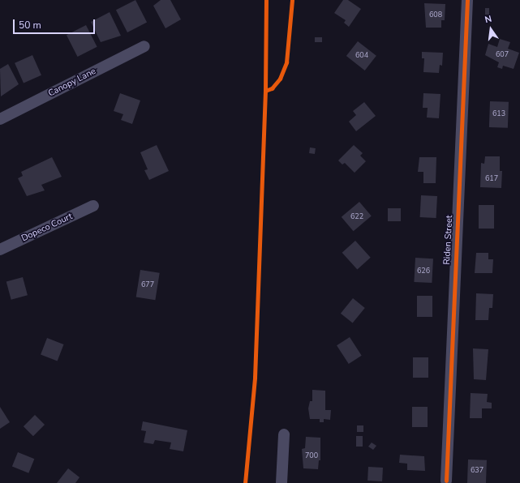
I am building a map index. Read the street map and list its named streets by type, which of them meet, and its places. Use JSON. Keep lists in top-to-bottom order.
{
  "streets": {
    "street": ["Canopy Lane", "Dopeco Court", "Riden Street"]
  },
  "house_numbers": [
    "608",
    "607",
    "604",
    "613",
    "617",
    "622",
    "626",
    "677",
    "700",
    "637"
  ],
  "scale_bar": "50 m",
  "north": "top"
}
